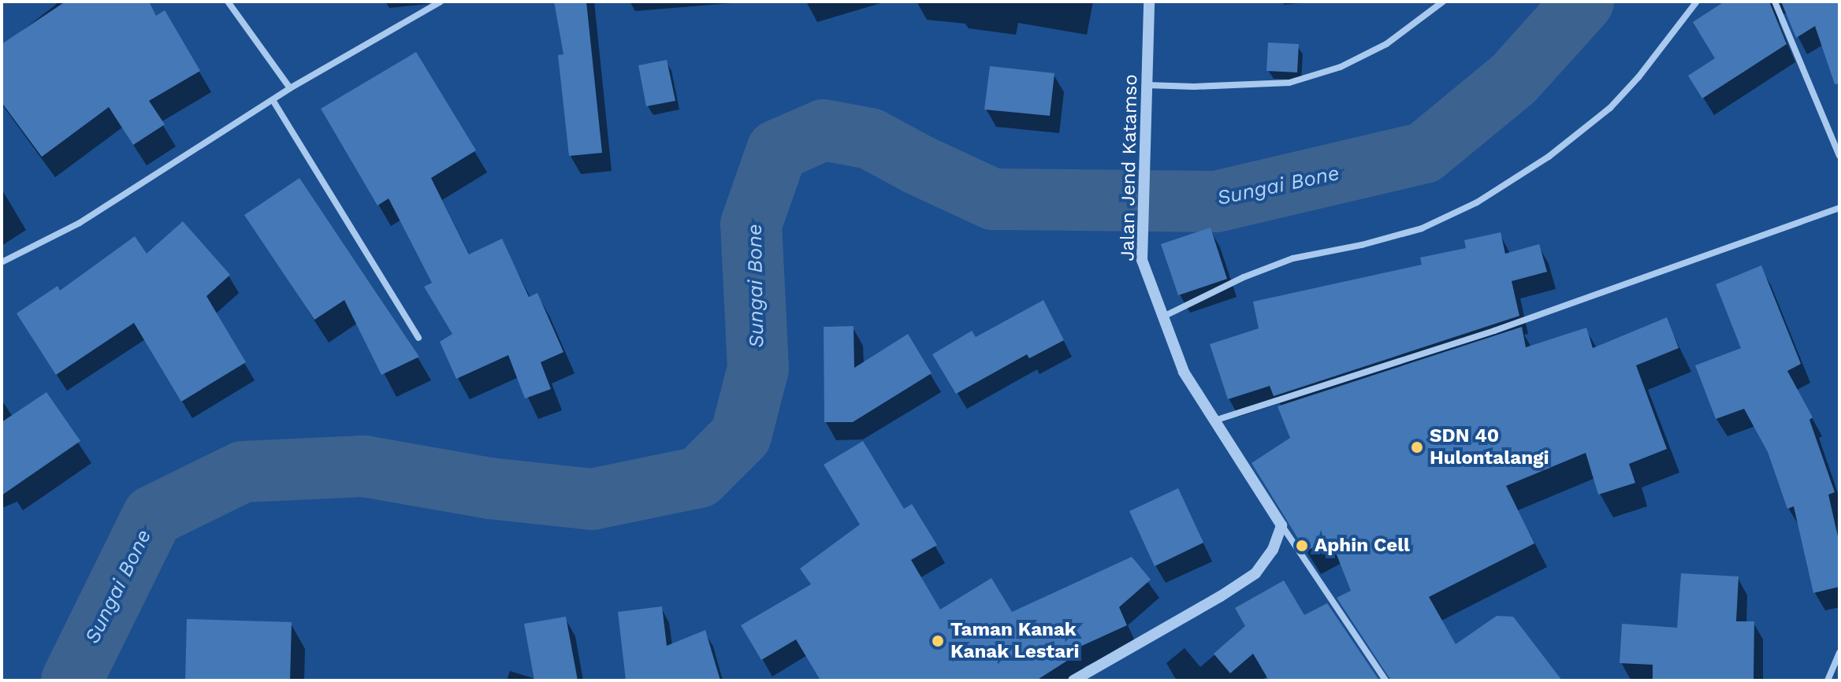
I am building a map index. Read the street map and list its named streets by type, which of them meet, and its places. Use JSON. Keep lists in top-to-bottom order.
{
  "streets": {
    "street": ["Jalan Jend Katamso"]
  },
  "water": ["Sungai Bone"],
  "places": ["SDN 40 Hulontalangi", "Aphin Cell", "Taman Kanak Kanak Lestari"]
}
